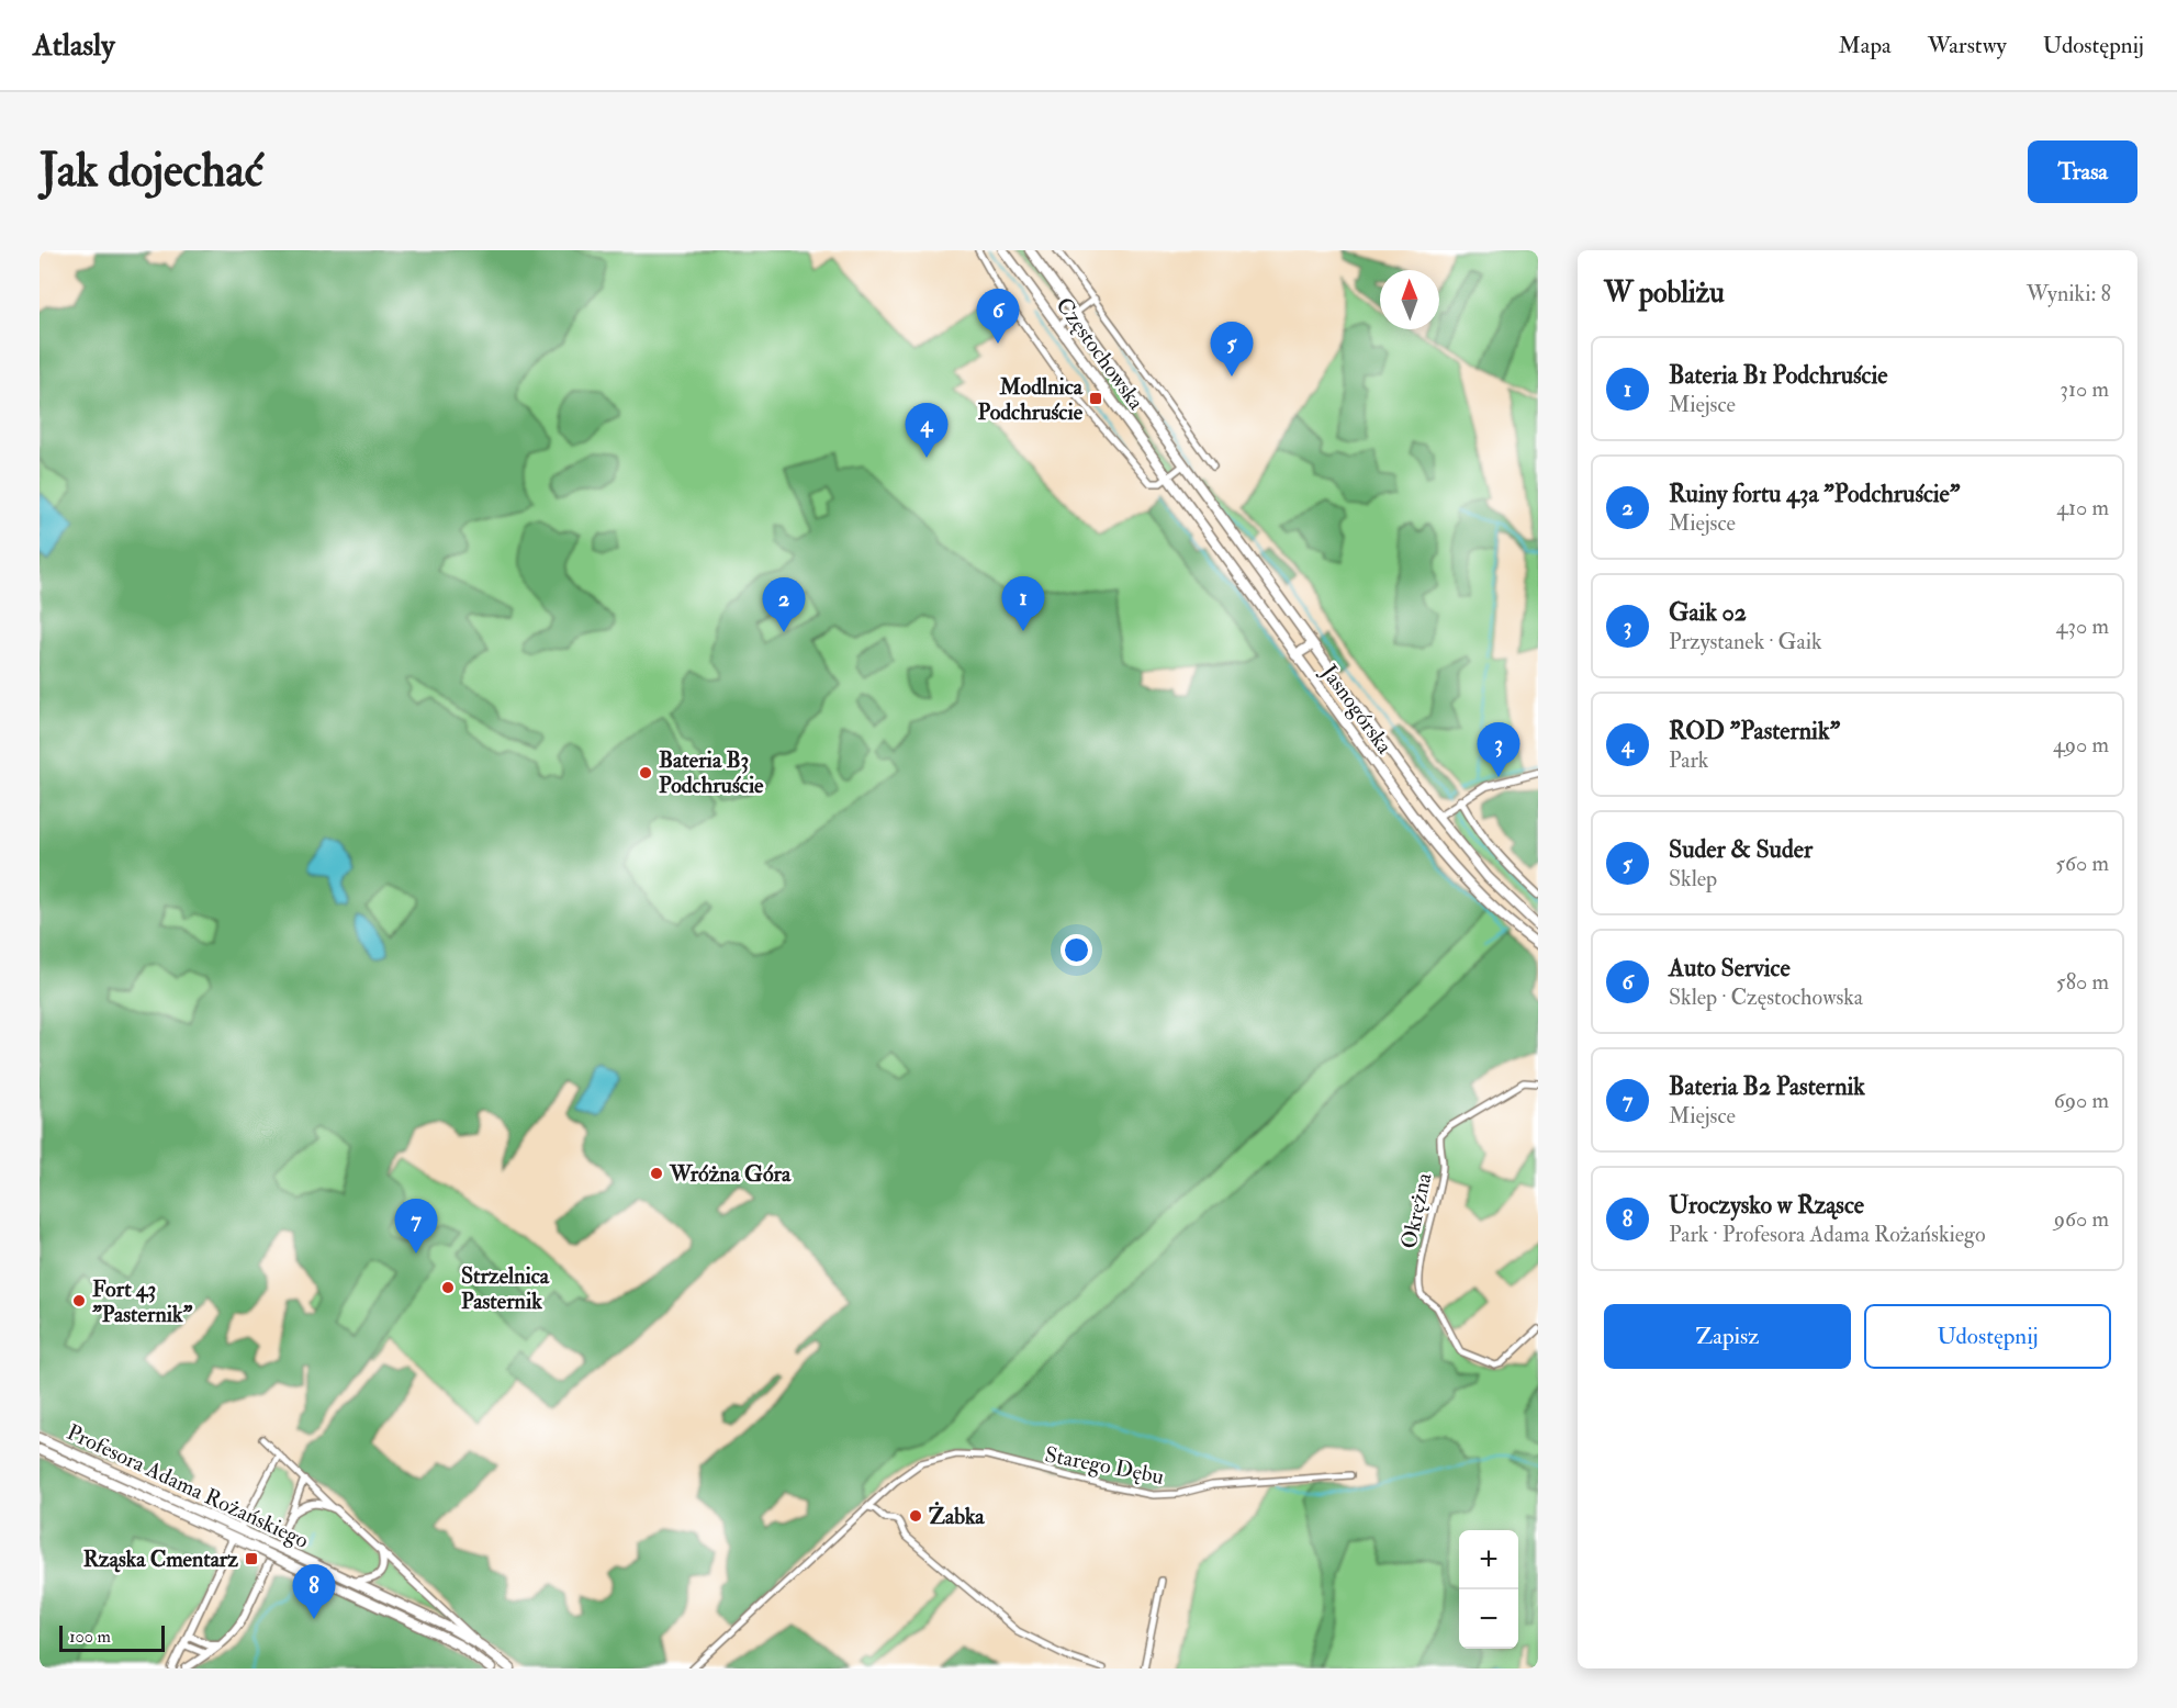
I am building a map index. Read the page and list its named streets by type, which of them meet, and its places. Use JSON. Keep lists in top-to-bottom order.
{
  "streets": {
    "main road": ["Częstochowska", "Jasnogórska", "Profesora Adama Rożańskiego"],
    "street": ["Okrężna", "Starego Dębu"]
  },
  "crossings": [
    ["Częstochowska", "Jasnogórska"]
  ],
  "places": {
    "transit": ["Modlnica Podchruście", "Rząska Cmentarz"],
    "other": [
      "Bateria B3 Podchruście",
      "Wróżna Góra",
      "Strzelnica Pasternik",
      "Fort 43 \"Pasternik\"",
      "Żabka"
    ]
  },
  "scale_bar": "100 m",
  "north": "top",
  "page": {
    "header": "Atlasly",
    "nav": ["Mapa", "Warstwy", "Udostępnij"],
    "buttons": [
      "Trasa",
      ["Zapisz", "Udostępnij"]
    ],
    "title": "Jak dojechać",
    "heading": ["W pobliżu", "Wyniki: 8"],
    "pins": [
      "6",
      "5",
      "4",
      "1",
      "2",
      "3",
      "7",
      "8"
    ],
    "list": [
      {
        "mark": "1",
        "name": "Bateria B1 Podchruście",
        "note": "Miejsce",
        "value": "310 m"
      },
      {
        "mark": "2",
        "name": "Ruiny fortu 43a \"Podchruście\"",
        "note": "Miejsce",
        "value": "410 m"
      },
      {
        "mark": "3",
        "name": "Gaik 02",
        "note": "Przystanek · Gaik",
        "value": "430 m"
      },
      {
        "mark": "4",
        "name": "ROD \"Pasternik\"",
        "note": "Park",
        "value": "490 m"
      },
      {
        "mark": "5",
        "name": "Suder & Suder",
        "note": "Sklep",
        "value": "560 m"
      },
      {
        "mark": "6",
        "name": "Auto Service",
        "note": "Sklep · Częstochowska",
        "value": "580 m"
      },
      {
        "mark": "7",
        "name": "Bateria B2 Pasternik",
        "note": "Miejsce",
        "value": "690 m"
      },
      {
        "mark": "8",
        "name": "Uroczysko w Rząsce",
        "note": "Park · Profesora Adama Rożańskiego",
        "value": "960 m"
      }
    ],
    "map_buttons": ["+", "−"],
    "scale": "100 m"
  }
}
